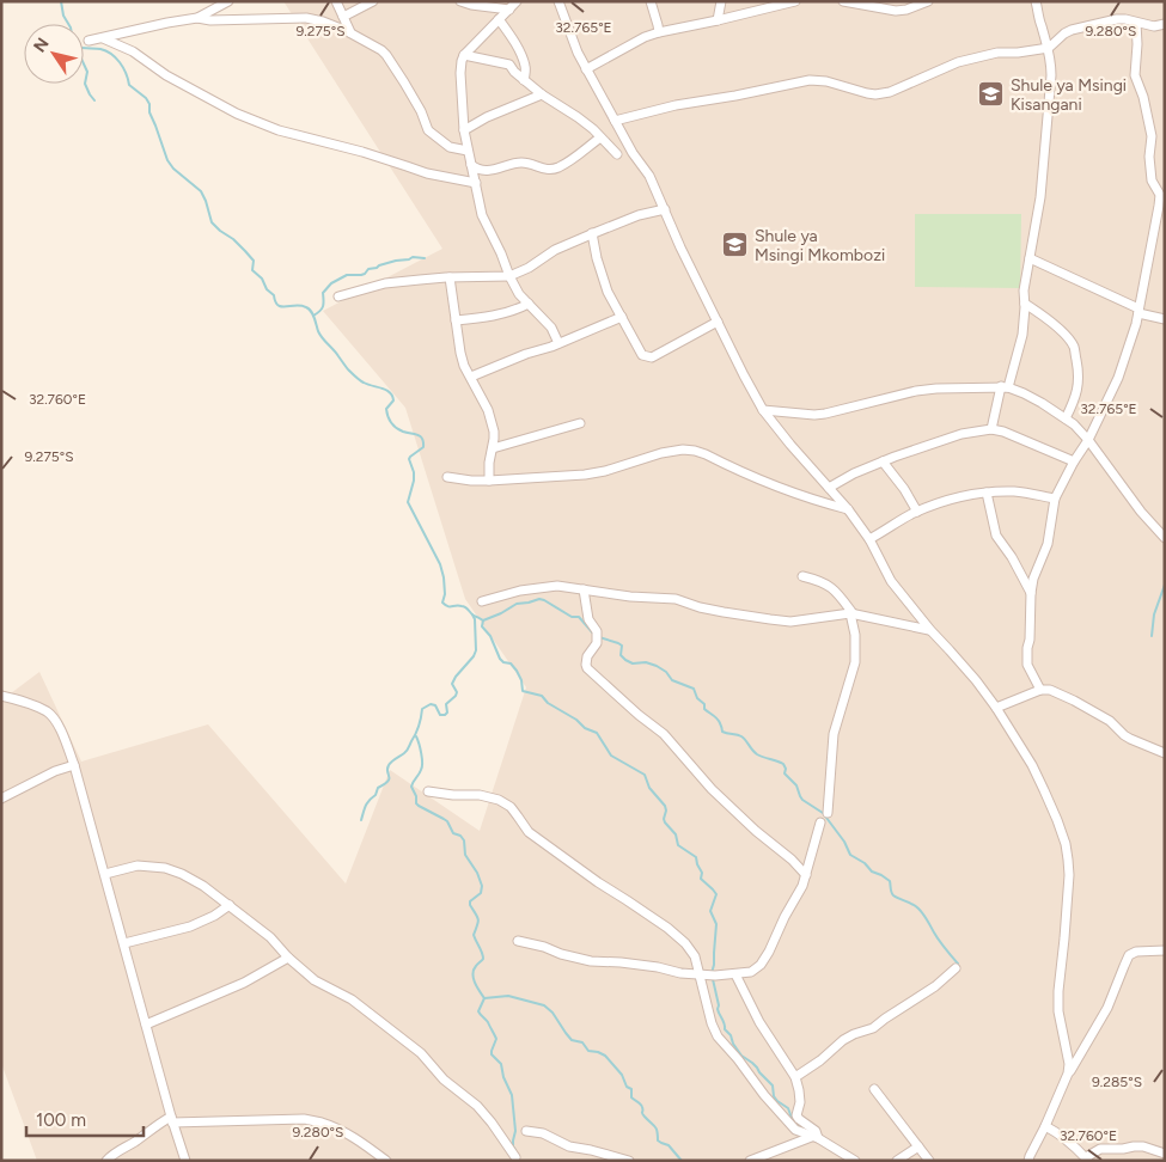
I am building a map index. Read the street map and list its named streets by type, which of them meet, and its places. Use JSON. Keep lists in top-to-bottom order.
{
  "places": {
    "school or university": ["Shule ya Msingi Kisangani", "Shule ya Msingi Mkombozi"]
  },
  "scale_bar": "100 m",
  "north": "top left",
  "coordinates": [
    "32.765°E",
    "9.275°S",
    "9.280°S",
    "32.760°E",
    "9.285°S"
  ]
}
